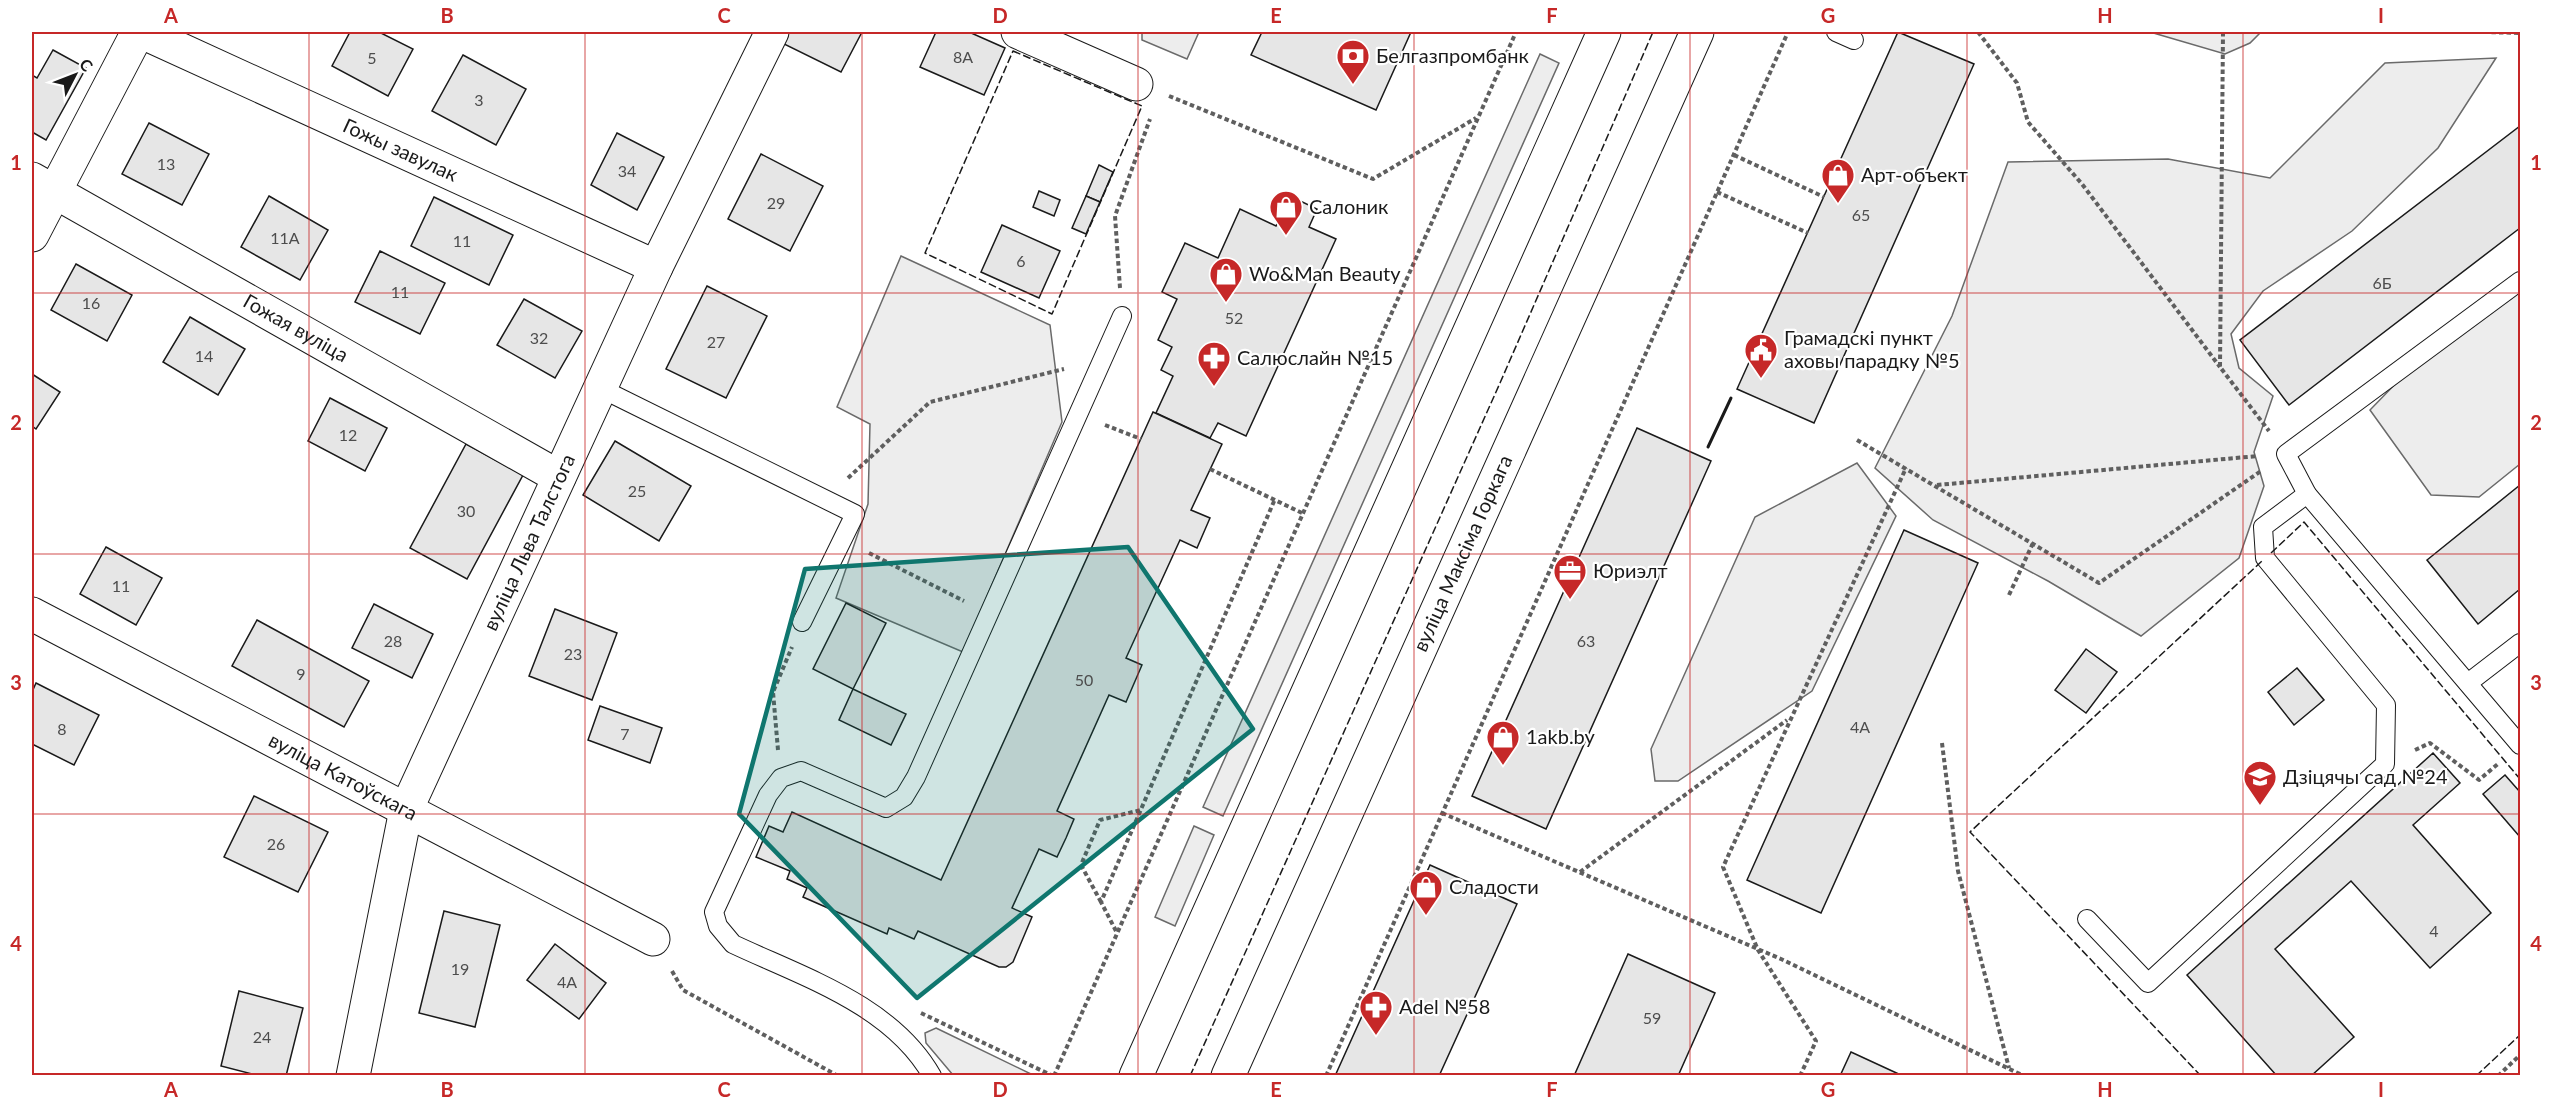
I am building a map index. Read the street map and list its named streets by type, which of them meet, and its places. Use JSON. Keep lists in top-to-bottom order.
{
  "streets": {
    "street": [
      "Гожы завулак",
      "Гожая вуліца",
      "вуліца Льва Талстога",
      "вуліца Максіма Горкага",
      "вуліца Катоўскага"
    ]
  },
  "crossings": [
    ["Гожы завулак", "вуліца Льва Талстога"],
    ["Гожая вуліца", "вуліца Льва Талстога"],
    ["вуліца Льва Талстога", "вуліца Катоўскага"]
  ],
  "places": {
    "bank": ["Белгазпромбанк"],
    "shop": [
      "Арт-объект",
      "Салоник",
      "Wo&Man Beauty",
      "1akb.by",
      "Сладости"
    ],
    "public building": ["Грамадскі пункт аховы парадку №5"],
    "pharmacy": ["Салюслайн №15", "Adel №58"],
    "office": ["Юриэлт"],
    "school or university": ["Дзіцячы сад №24"]
  },
  "house_numbers": [
    "8А",
    "5",
    "3",
    "13",
    "34",
    "29",
    "65",
    "11А",
    "11",
    "6",
    "6Б",
    "11",
    "16",
    "52",
    "32",
    "27",
    "14",
    "12",
    "25",
    "30",
    "11",
    "28",
    "63",
    "23",
    "9",
    "50",
    "4А",
    "8",
    "7",
    "26",
    "4",
    "19",
    "4А",
    "59",
    "24"
  ],
  "north": "top right",
  "grid": {
    "columns": [
      "A",
      "B",
      "C",
      "D",
      "E",
      "F",
      "G",
      "H",
      "I"
    ],
    "rows": [
      "1",
      "2",
      "3",
      "4"
    ]
  }
}
